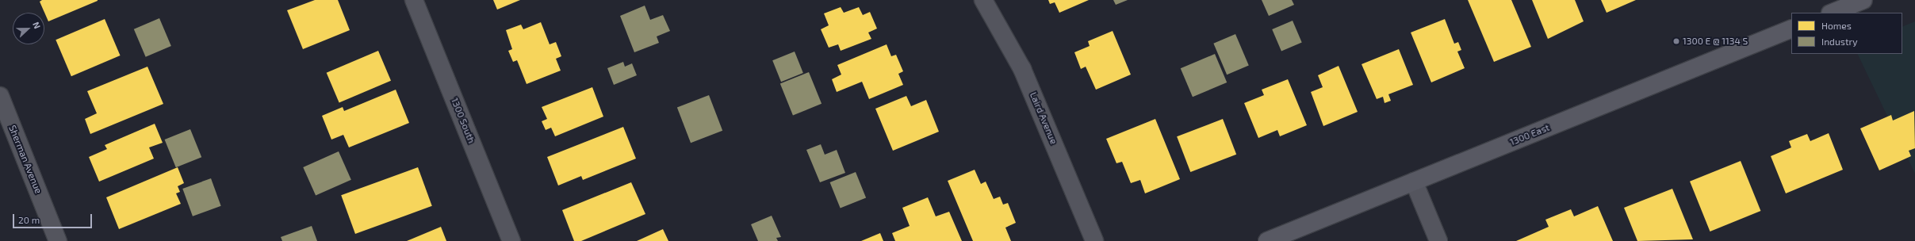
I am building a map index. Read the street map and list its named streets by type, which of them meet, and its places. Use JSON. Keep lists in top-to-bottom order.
{
  "streets": {
    "main road": ["1300 East"],
    "street": ["Laird Avenue", "1300 South", "Sherman Avenue"]
  },
  "places": ["1300 E @ 1134 S"],
  "legend": ["Homes", "Industry"],
  "scale_bar": "20 m",
  "north": "right"
}
